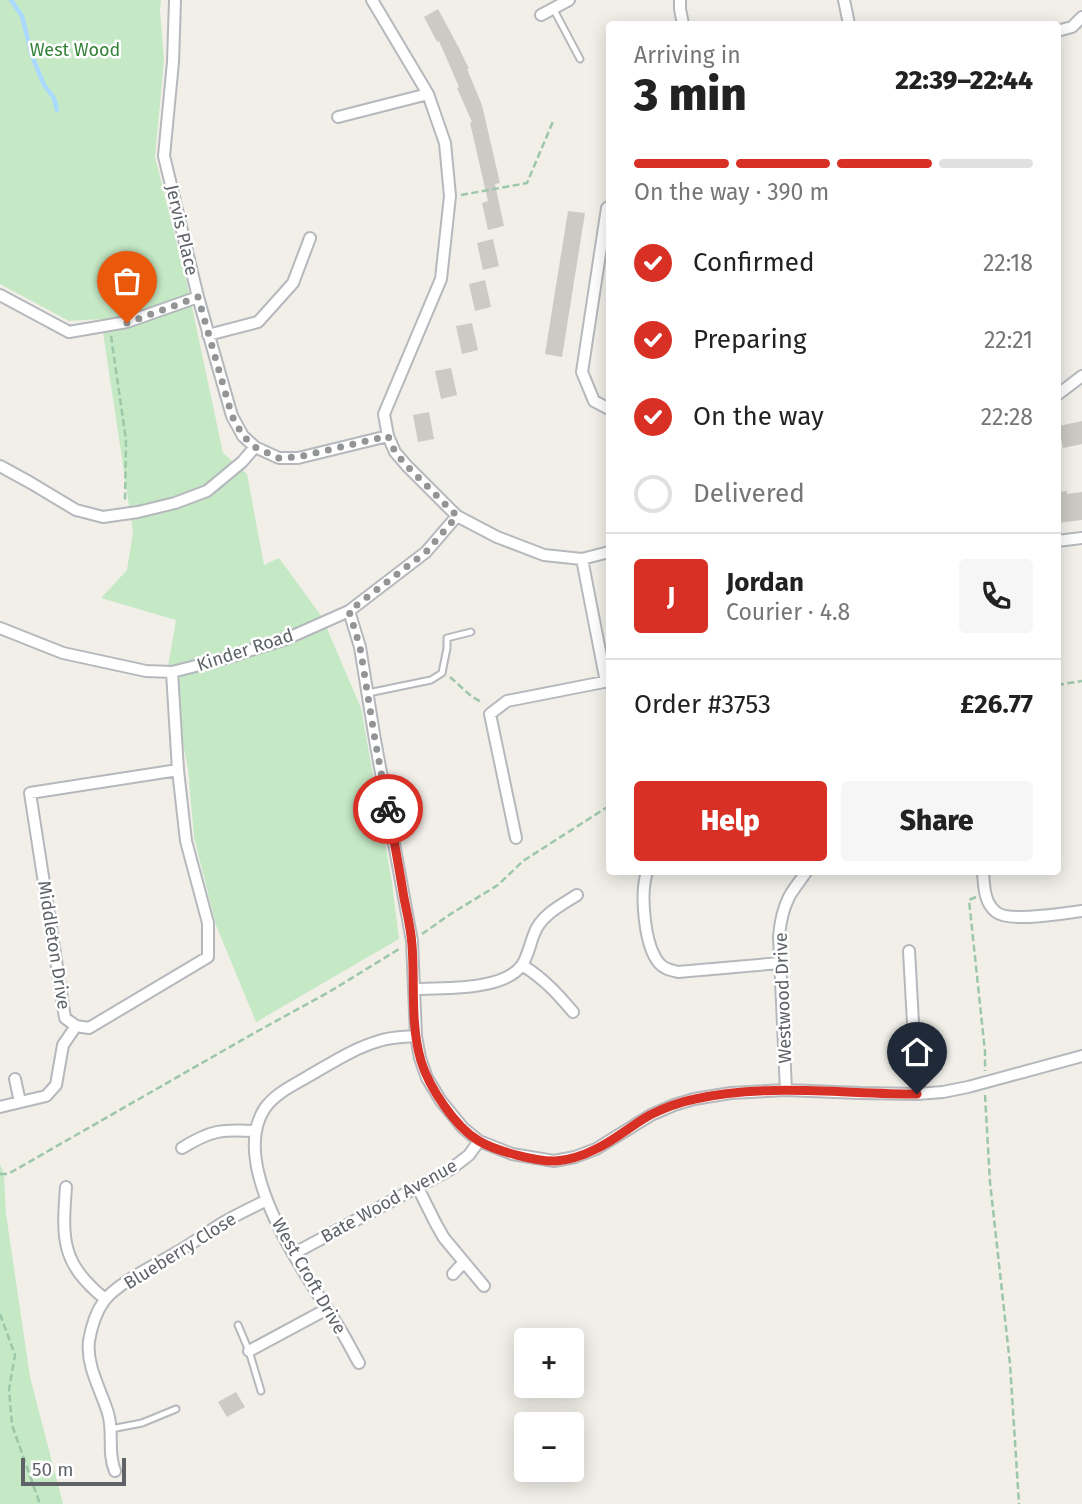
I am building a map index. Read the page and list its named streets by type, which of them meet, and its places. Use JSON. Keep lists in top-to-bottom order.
{
  "streets": {
    "street": [
      "Jervis Place",
      "Kinder Road",
      "Middleton Drive",
      "Westwood Drive",
      "Bate Wood Avenue",
      "Blueberry Close",
      "West Croft Drive"
    ]
  },
  "crossings": [
    ["Kinder Road", "Middleton Drive"],
    ["Bate Wood Avenue", "West Croft Drive"],
    ["Blueberry Close", "West Croft Drive"]
  ],
  "parks": ["West Wood"],
  "scale_bar": "50 m",
  "page": {
    "heading": ["3 min", "Arriving in", "22:39–22:44"],
    "panel": [
      "Jordan",
      "Courier · 4.8",
      "Order #3753",
      "£26.77"
    ],
    "bar": "On the way · 390 m",
    "list": [
      ["Confirmed", "22:18"],
      ["Preparing", "22:21"],
      ["On the way", "22:28"],
      "Delivered"
    ],
    "round": "J",
    "buttons": ["Help", "Share"],
    "map_buttons": ["+", "−"],
    "scale": "50 m"
  }
}
